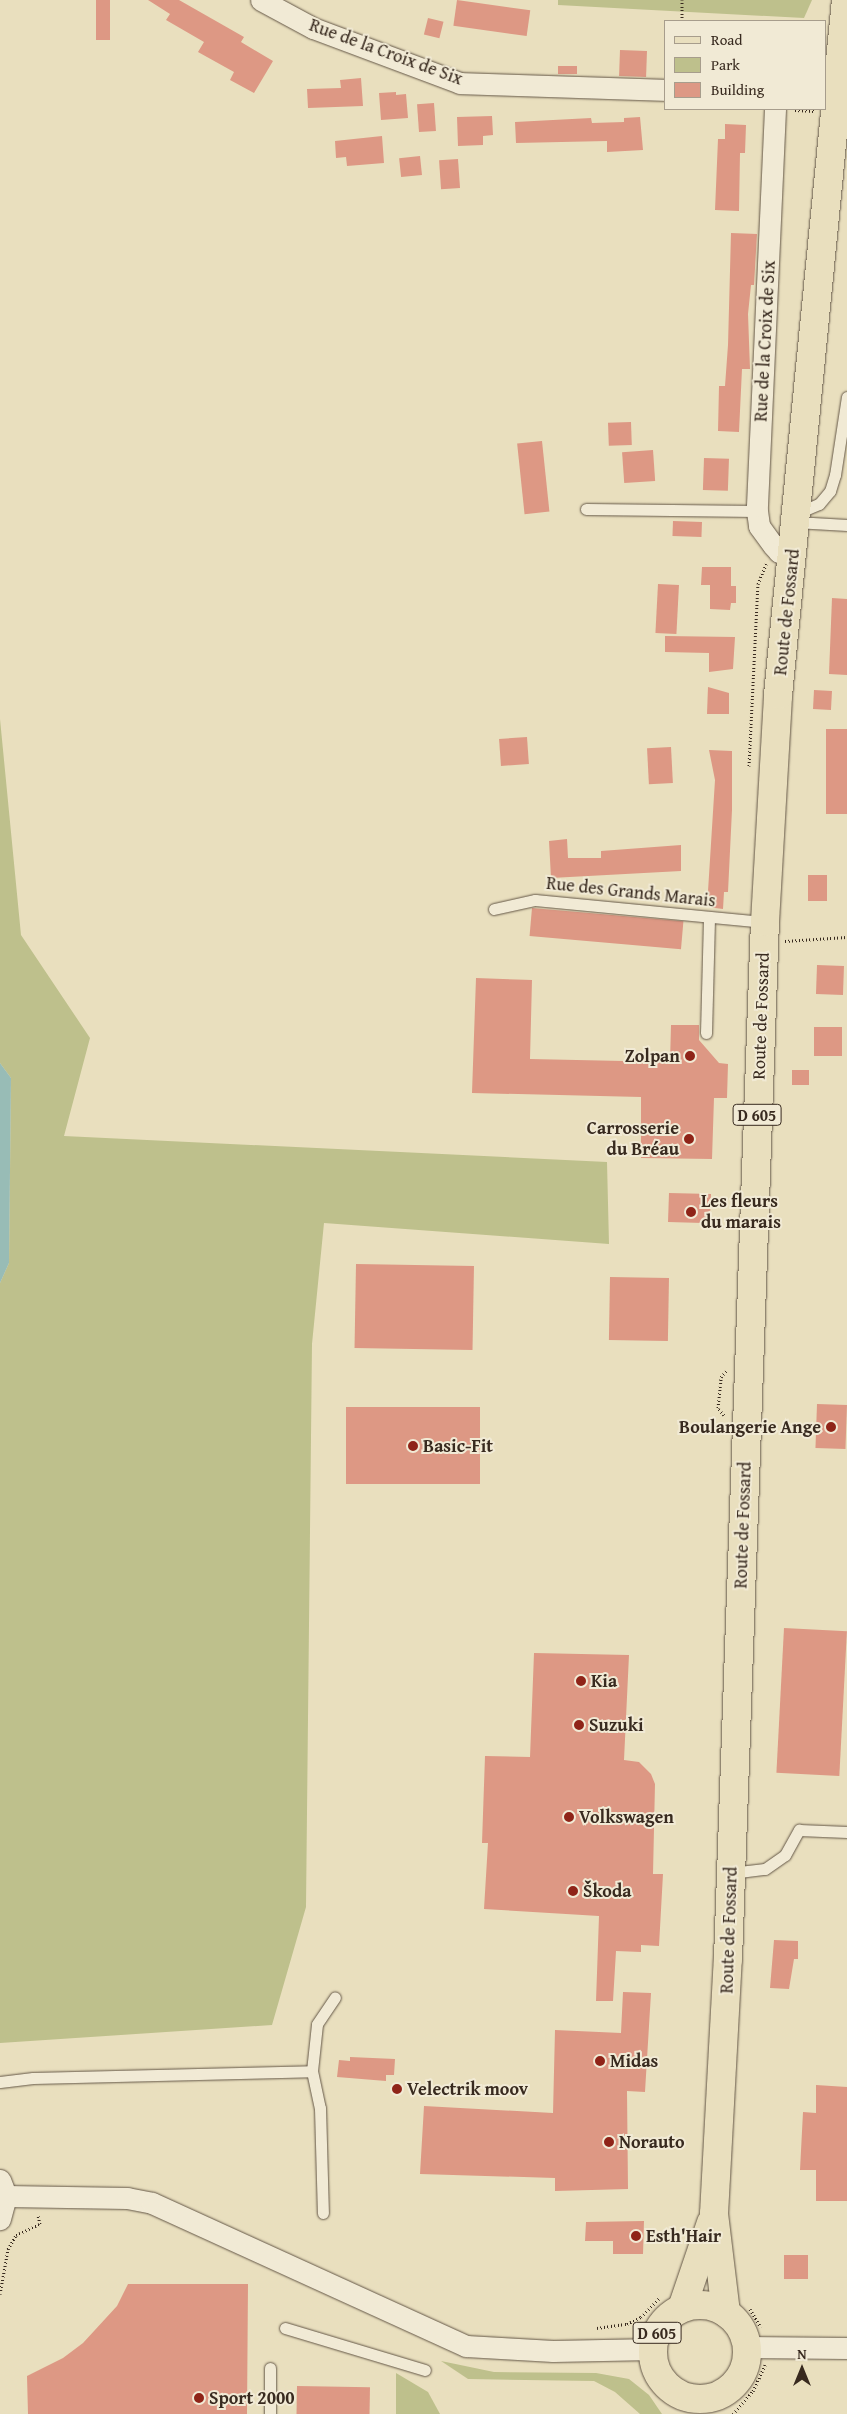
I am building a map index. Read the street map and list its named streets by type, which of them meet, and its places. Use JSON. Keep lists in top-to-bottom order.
{
  "streets": {
    "main road": ["Route de Fossard", "D 605"],
    "street": ["Rue de la Croix de Six"],
    "lane": ["Rue des Grands Marais"]
  },
  "crossings": [
    ["Rue de la Croix de Six", "Route de Fossard"],
    ["Route de Fossard", "Rue des Grands Marais"],
    ["Route de Fossard", "D 605"]
  ],
  "places": [
    "Zolpan",
    "Carrosserie du Bréau",
    "Les fleurs du marais",
    "Boulangerie Ange",
    "Basic-Fit",
    "Kia",
    "Suzuki",
    "Volkswagen",
    "Škoda",
    "Midas",
    "Velectrik moov",
    "Norauto",
    "Esth'Hair",
    "Sport 2000"
  ],
  "legend": ["Road", "Park", "Building"],
  "north": "top"
}
